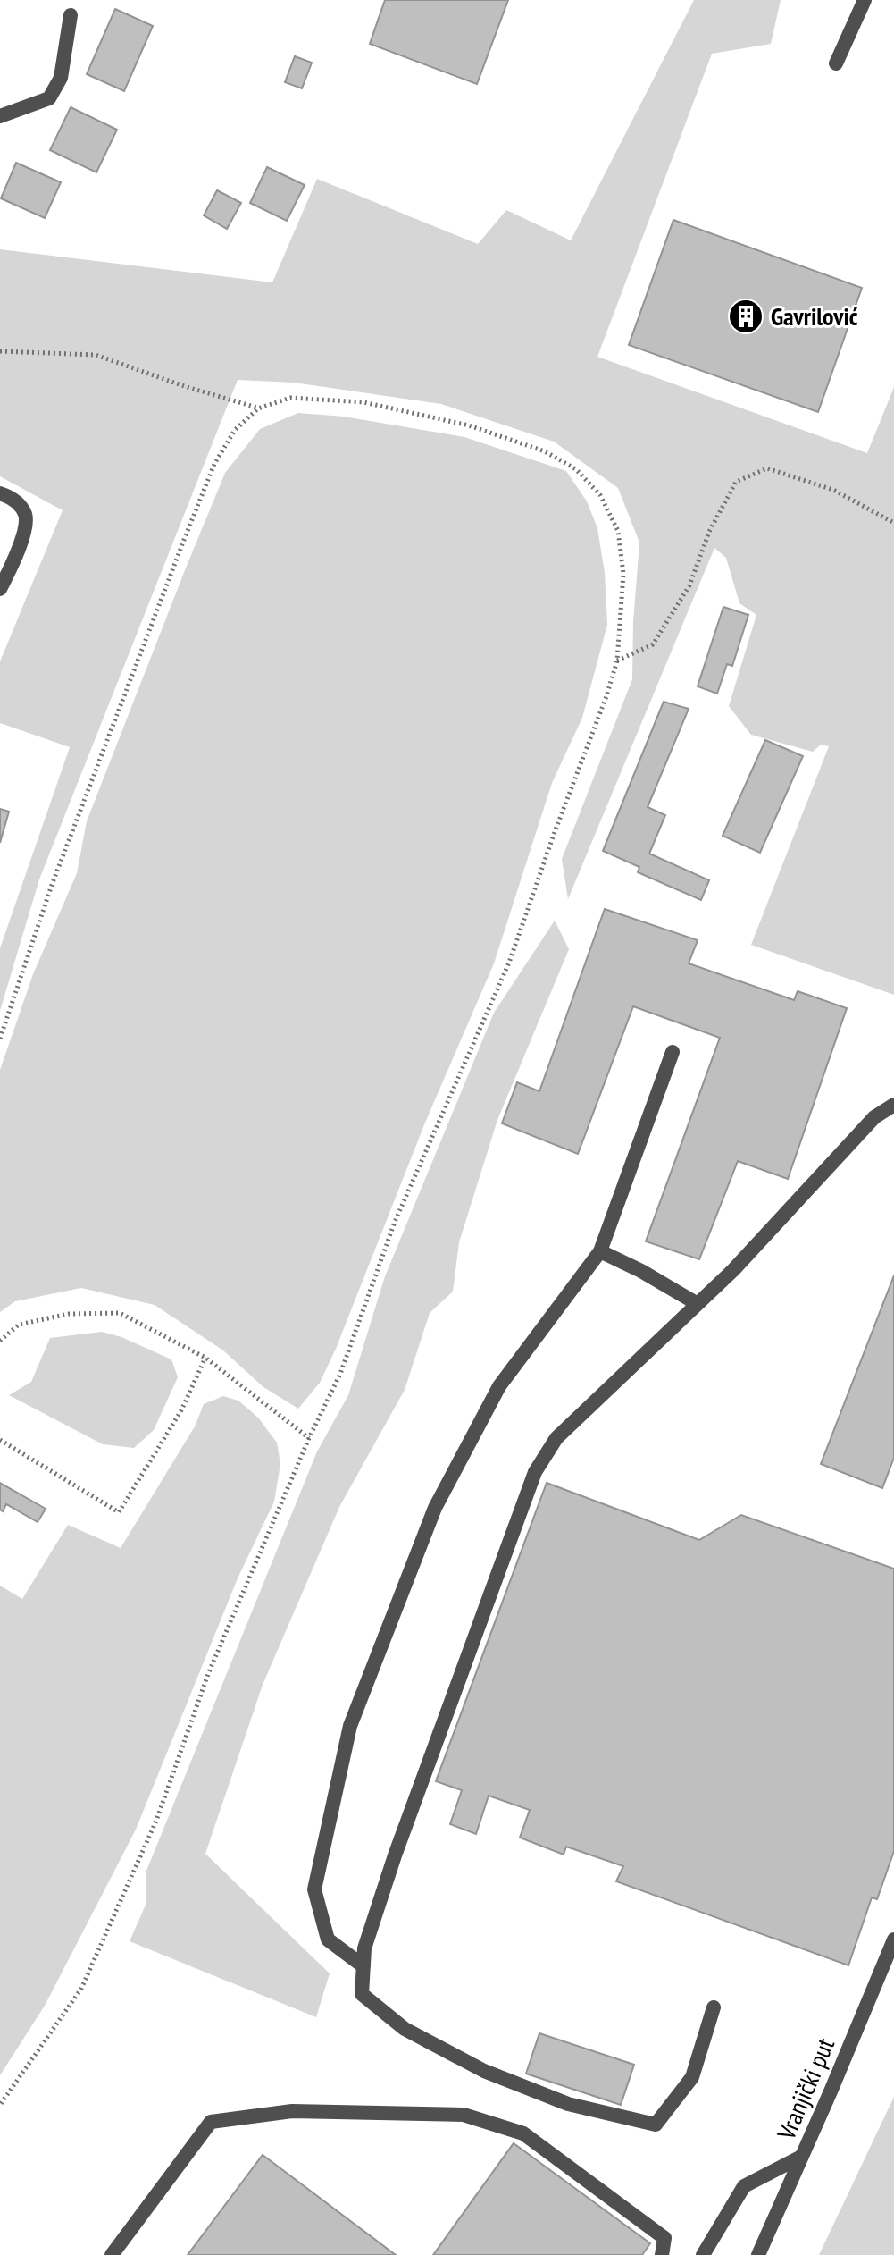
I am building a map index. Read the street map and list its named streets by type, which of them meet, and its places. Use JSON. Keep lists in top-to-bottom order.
{
  "streets": {
    "street": ["Vranjički put"]
  },
  "places": {
    "building": ["Gavrilović"]
  }
}
